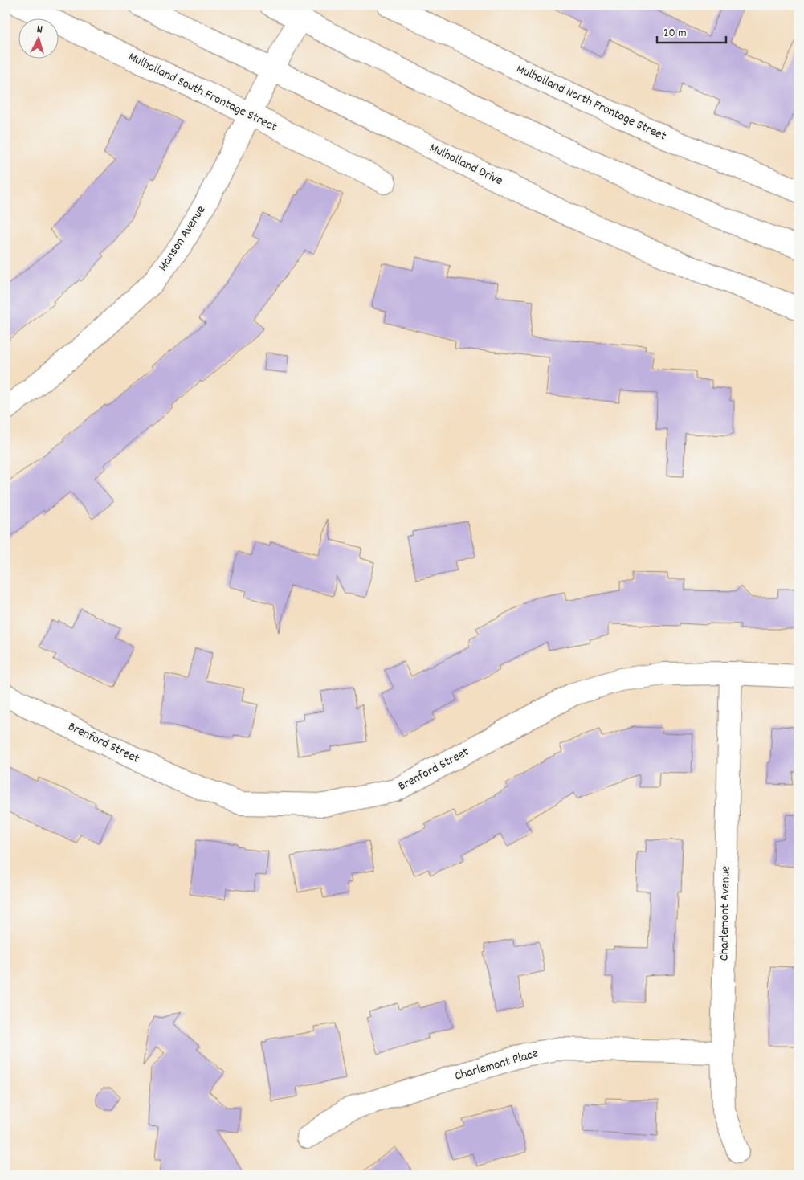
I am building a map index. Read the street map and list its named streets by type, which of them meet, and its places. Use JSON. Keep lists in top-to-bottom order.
{
  "streets": {
    "street": [
      "Mulholland South Frontage Street",
      "Mulholland North Frontage Street",
      "Mulholland Drive",
      "Manson Avenue",
      "Brenford Street",
      "Charlemont Avenue",
      "Charlemont Place"
    ]
  },
  "crossings": [
    ["Mulholland South Frontage Street", "Manson Avenue"],
    ["Mulholland Drive", "Manson Avenue"],
    ["Brenford Street", "Charlemont Avenue"],
    ["Charlemont Avenue", "Charlemont Place"]
  ],
  "scale_bar": "20 m",
  "north": "top"
}
